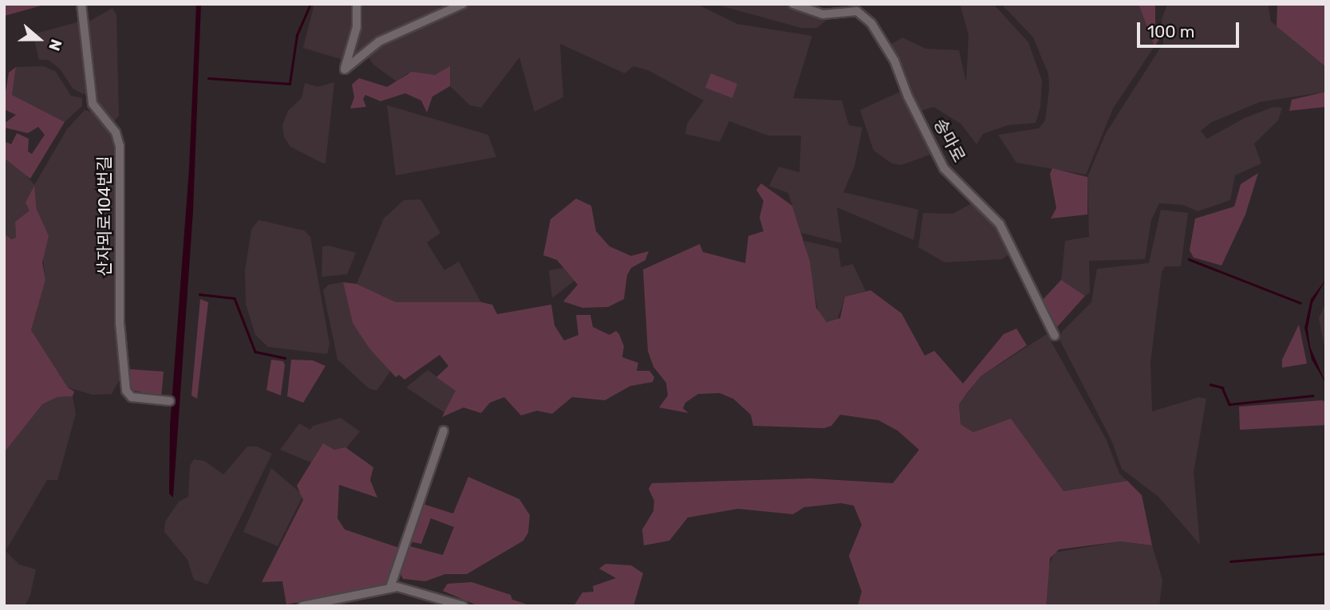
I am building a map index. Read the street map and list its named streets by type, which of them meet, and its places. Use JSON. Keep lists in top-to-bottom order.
{
  "streets": {
    "street": ["송마로", "산자뫼로104번길"]
  },
  "scale_bar": "100 m",
  "north": "right"
}
